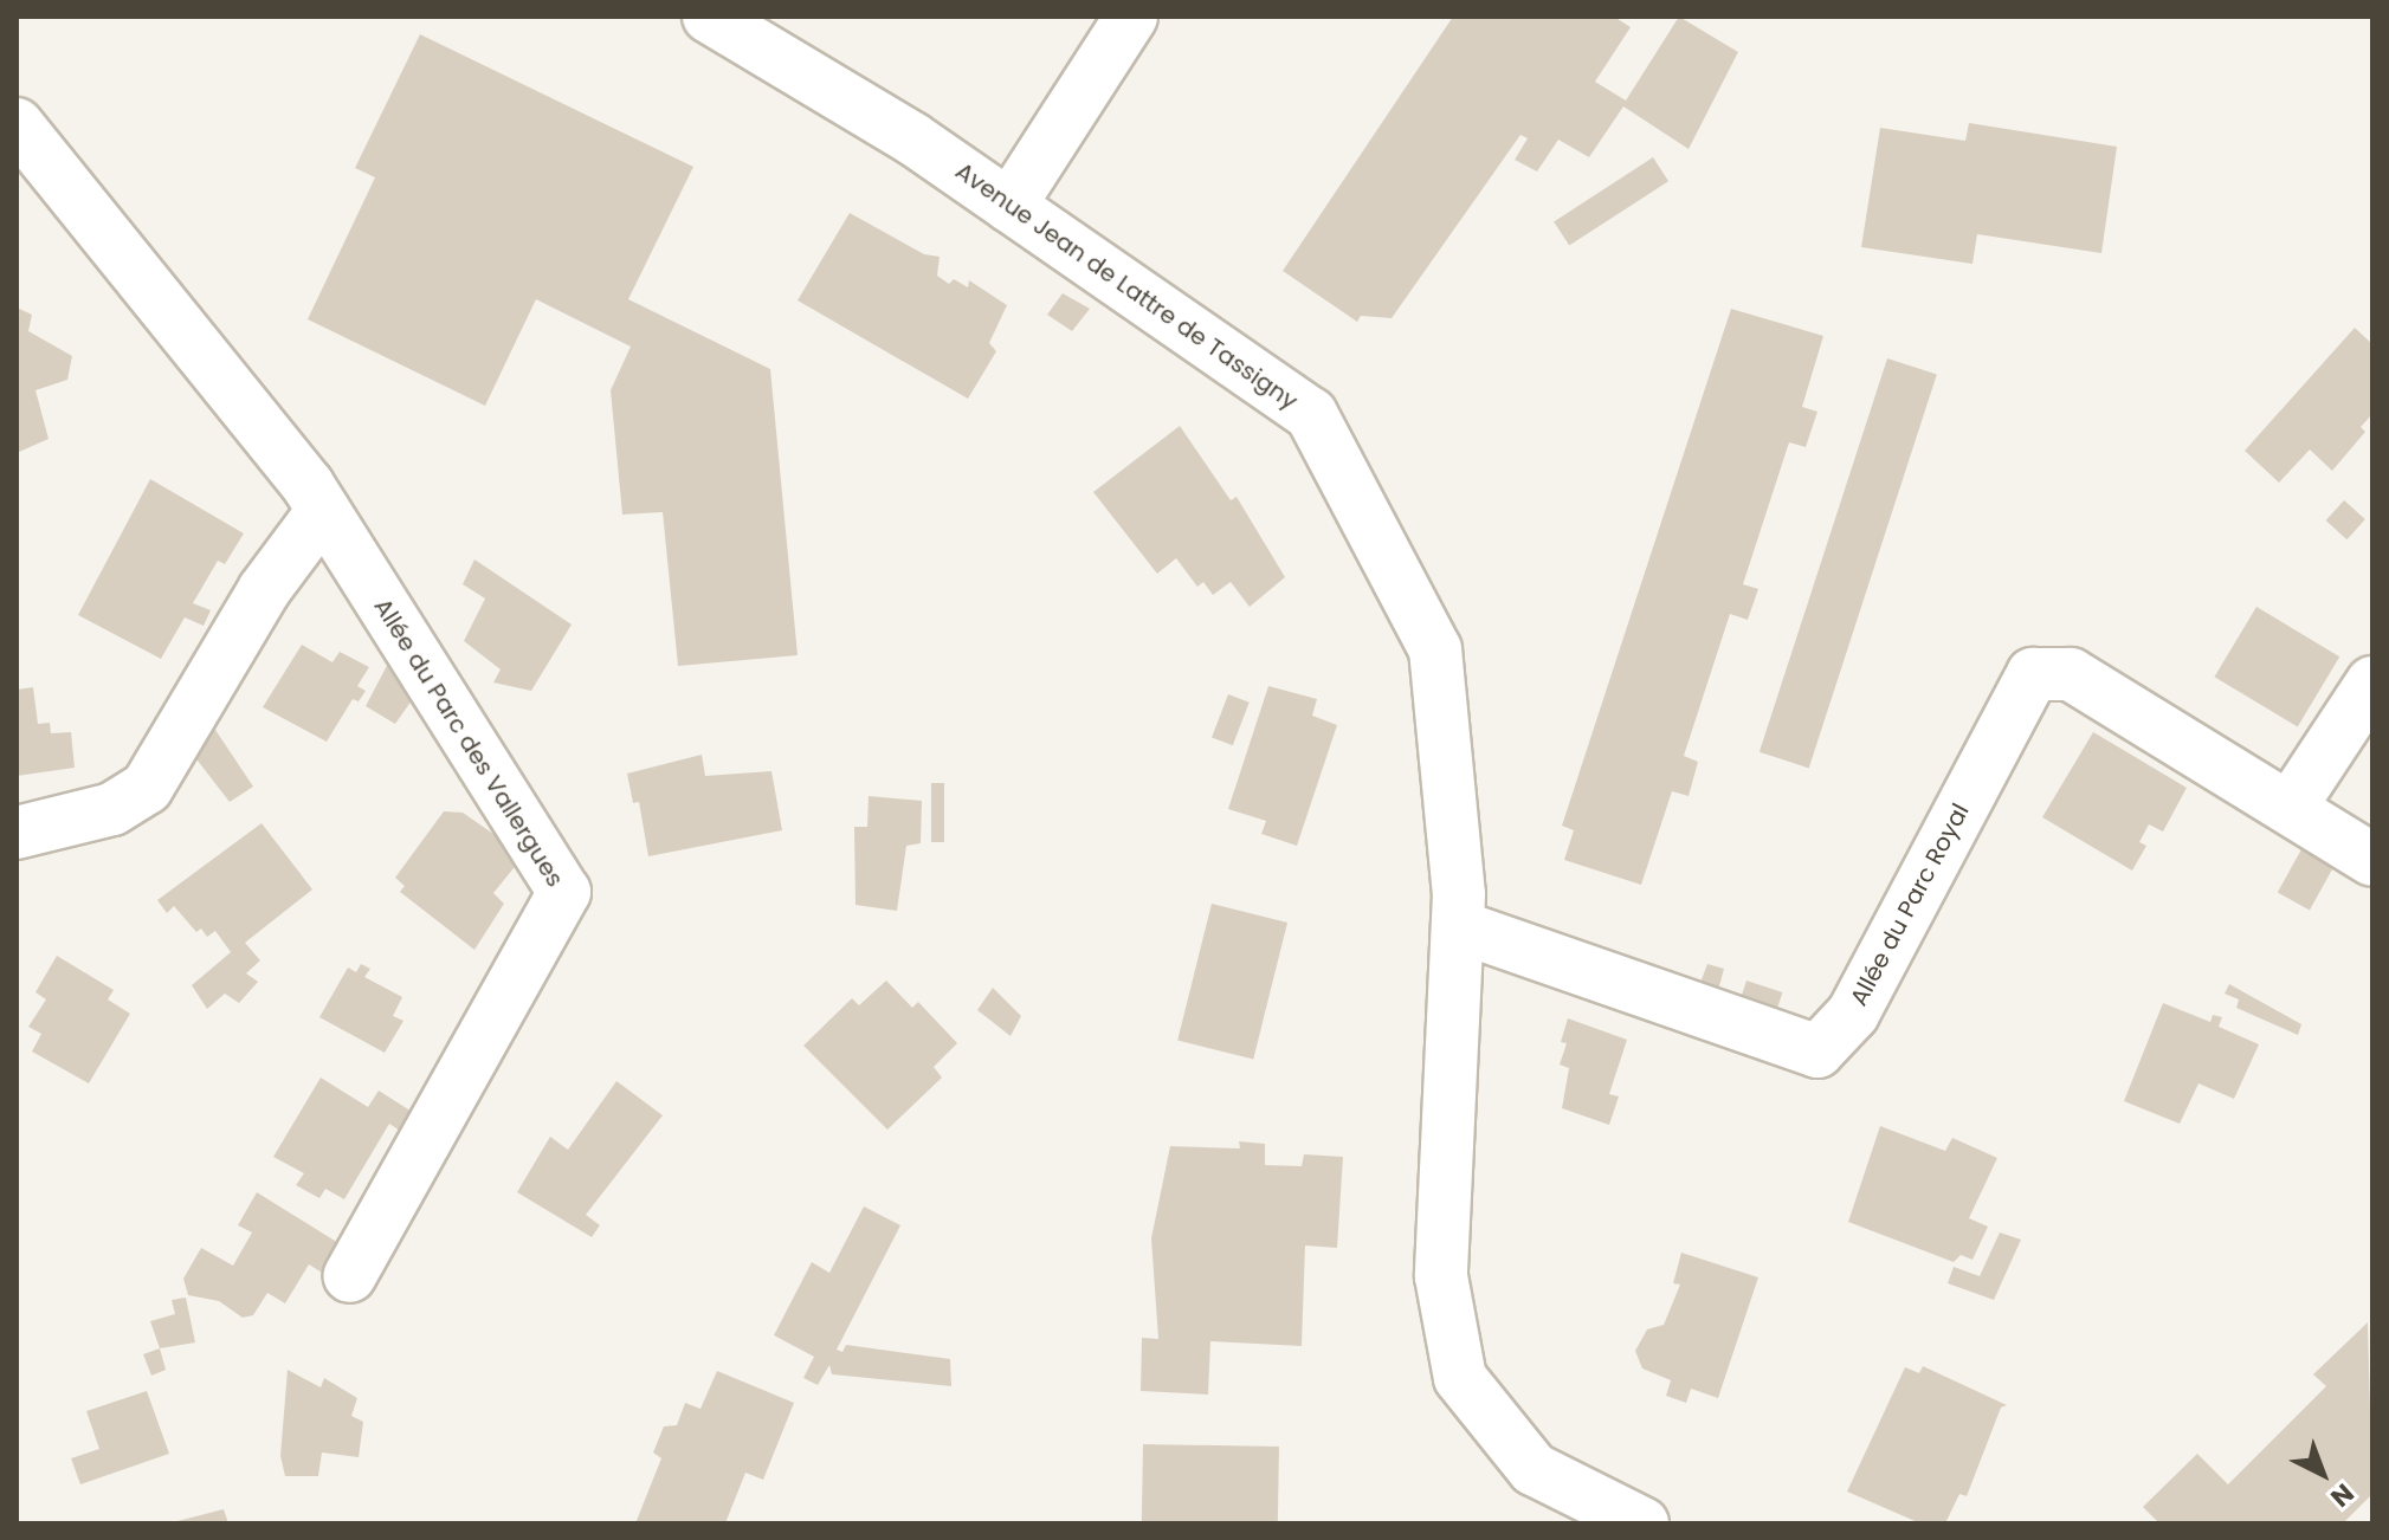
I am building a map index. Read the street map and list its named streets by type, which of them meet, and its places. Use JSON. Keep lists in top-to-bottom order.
{
  "streets": {
    "street": ["Avenue Jean de Lattre de Tassigny", "Allée du Parc des Vallergues", "Allée du Parc Royal"]
  },
  "crossings": [
    ["Avenue Jean de Lattre de Tassigny", "Allée du Parc Royal"]
  ],
  "north": "bottom right"
}
